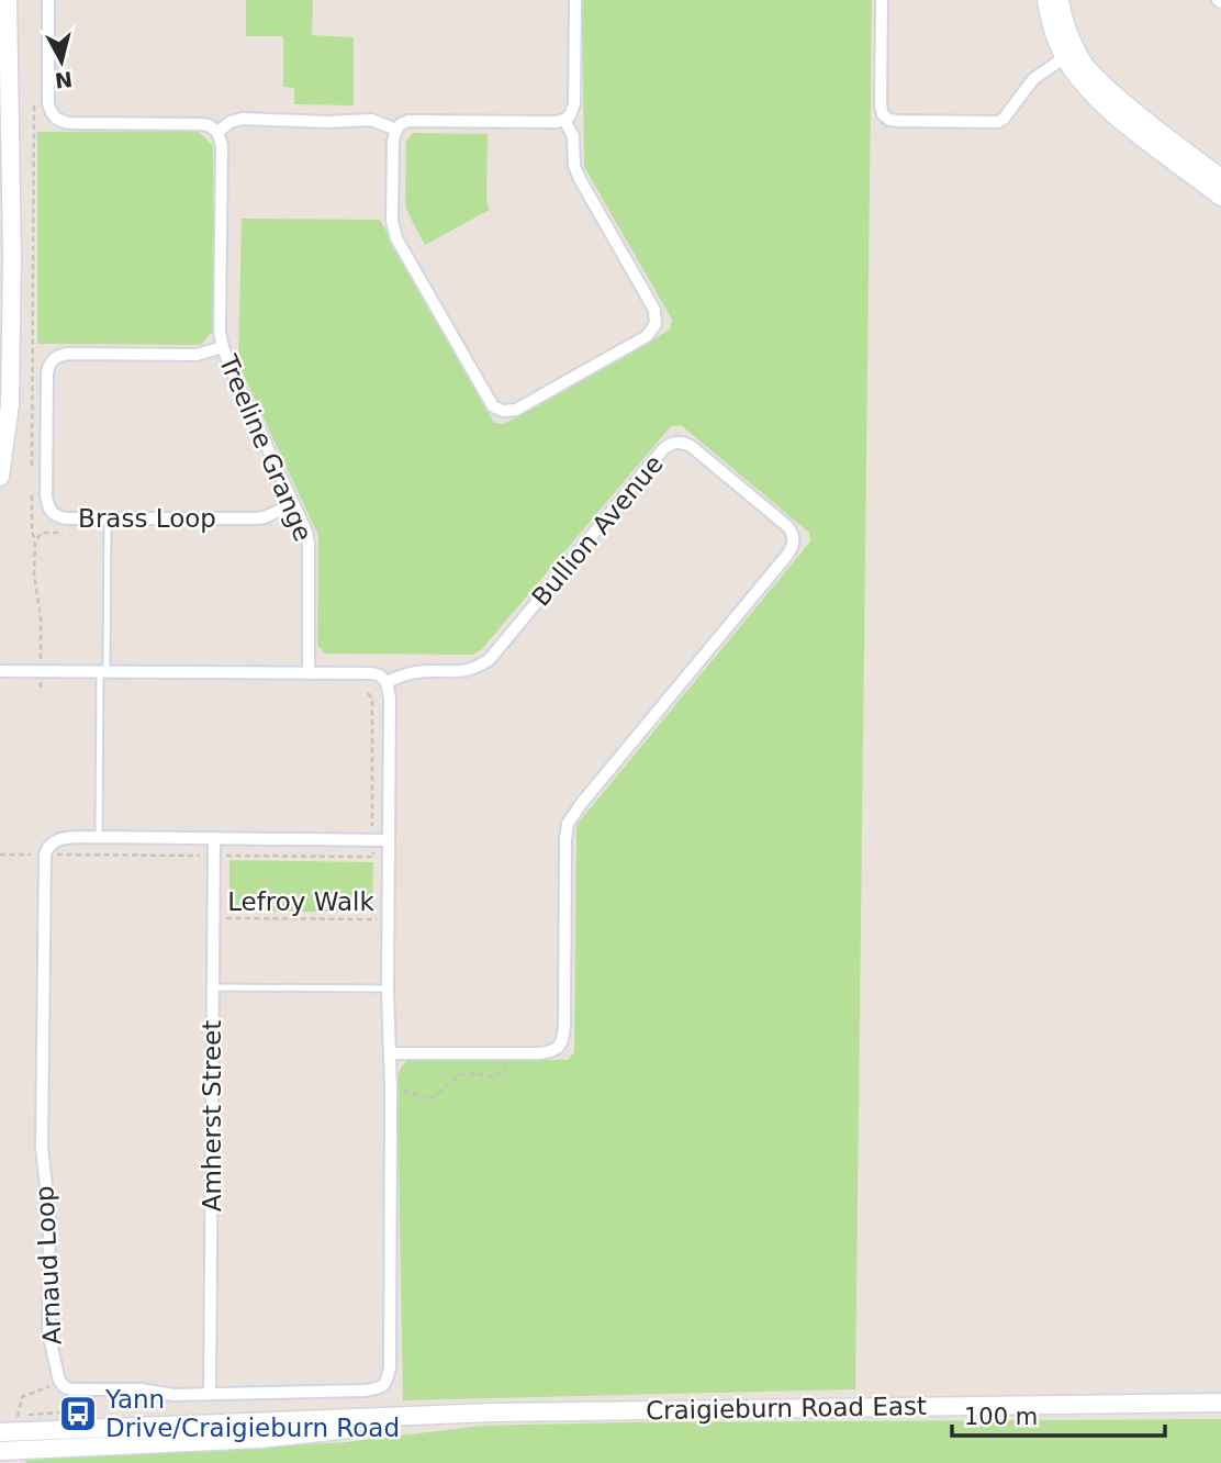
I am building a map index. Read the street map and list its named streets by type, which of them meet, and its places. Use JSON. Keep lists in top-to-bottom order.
{
  "streets": {
    "main road": ["Craigieburn Road East"],
    "street": [
      "Treeline Grange",
      "Brass Loop",
      "Bullion Avenue",
      "Amherst Street",
      "Arnaud Loop"
    ],
    "path": ["Lefroy Walk"]
  },
  "crossings": [
    ["Treeline Grange", "Brass Loop"],
    ["Bullion Avenue", "Arnaud Loop"],
    ["Lefroy Walk", "Amherst Street"],
    ["Lefroy Walk", "Arnaud Loop"],
    ["Amherst Street", "Arnaud Loop"]
  ],
  "places": {
    "bus stop": ["Yann Drive/Craigieburn Road"]
  },
  "scale_bar": "100 m",
  "north": "bottom"
}
